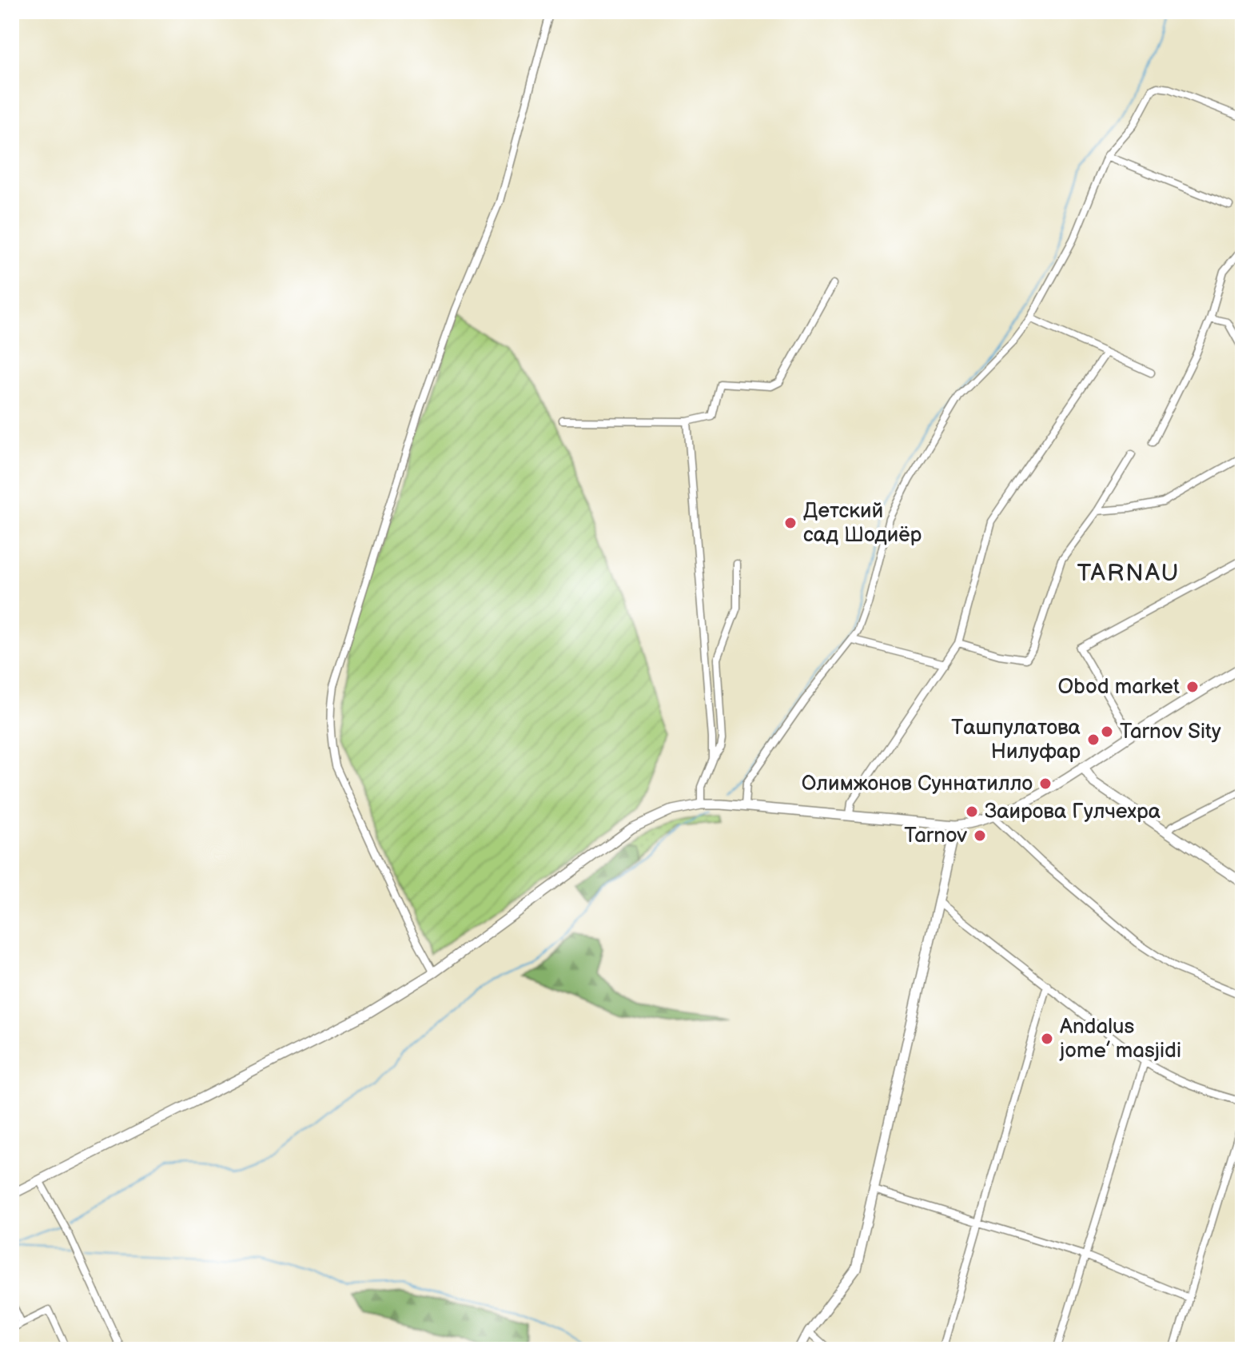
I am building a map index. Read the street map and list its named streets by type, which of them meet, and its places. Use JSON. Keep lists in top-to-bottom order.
{
  "districts": ["TARNAU"],
  "places": [
    "Детский сад Шодиёр",
    "Obod market",
    "Tarnov Sity",
    "Ташпулатова Нилуфар",
    "Олимжонов Суннатилло",
    "Заирова Гулчехра",
    "Tarnov",
    "Andalus jome’ masjidi"
  ]
}
